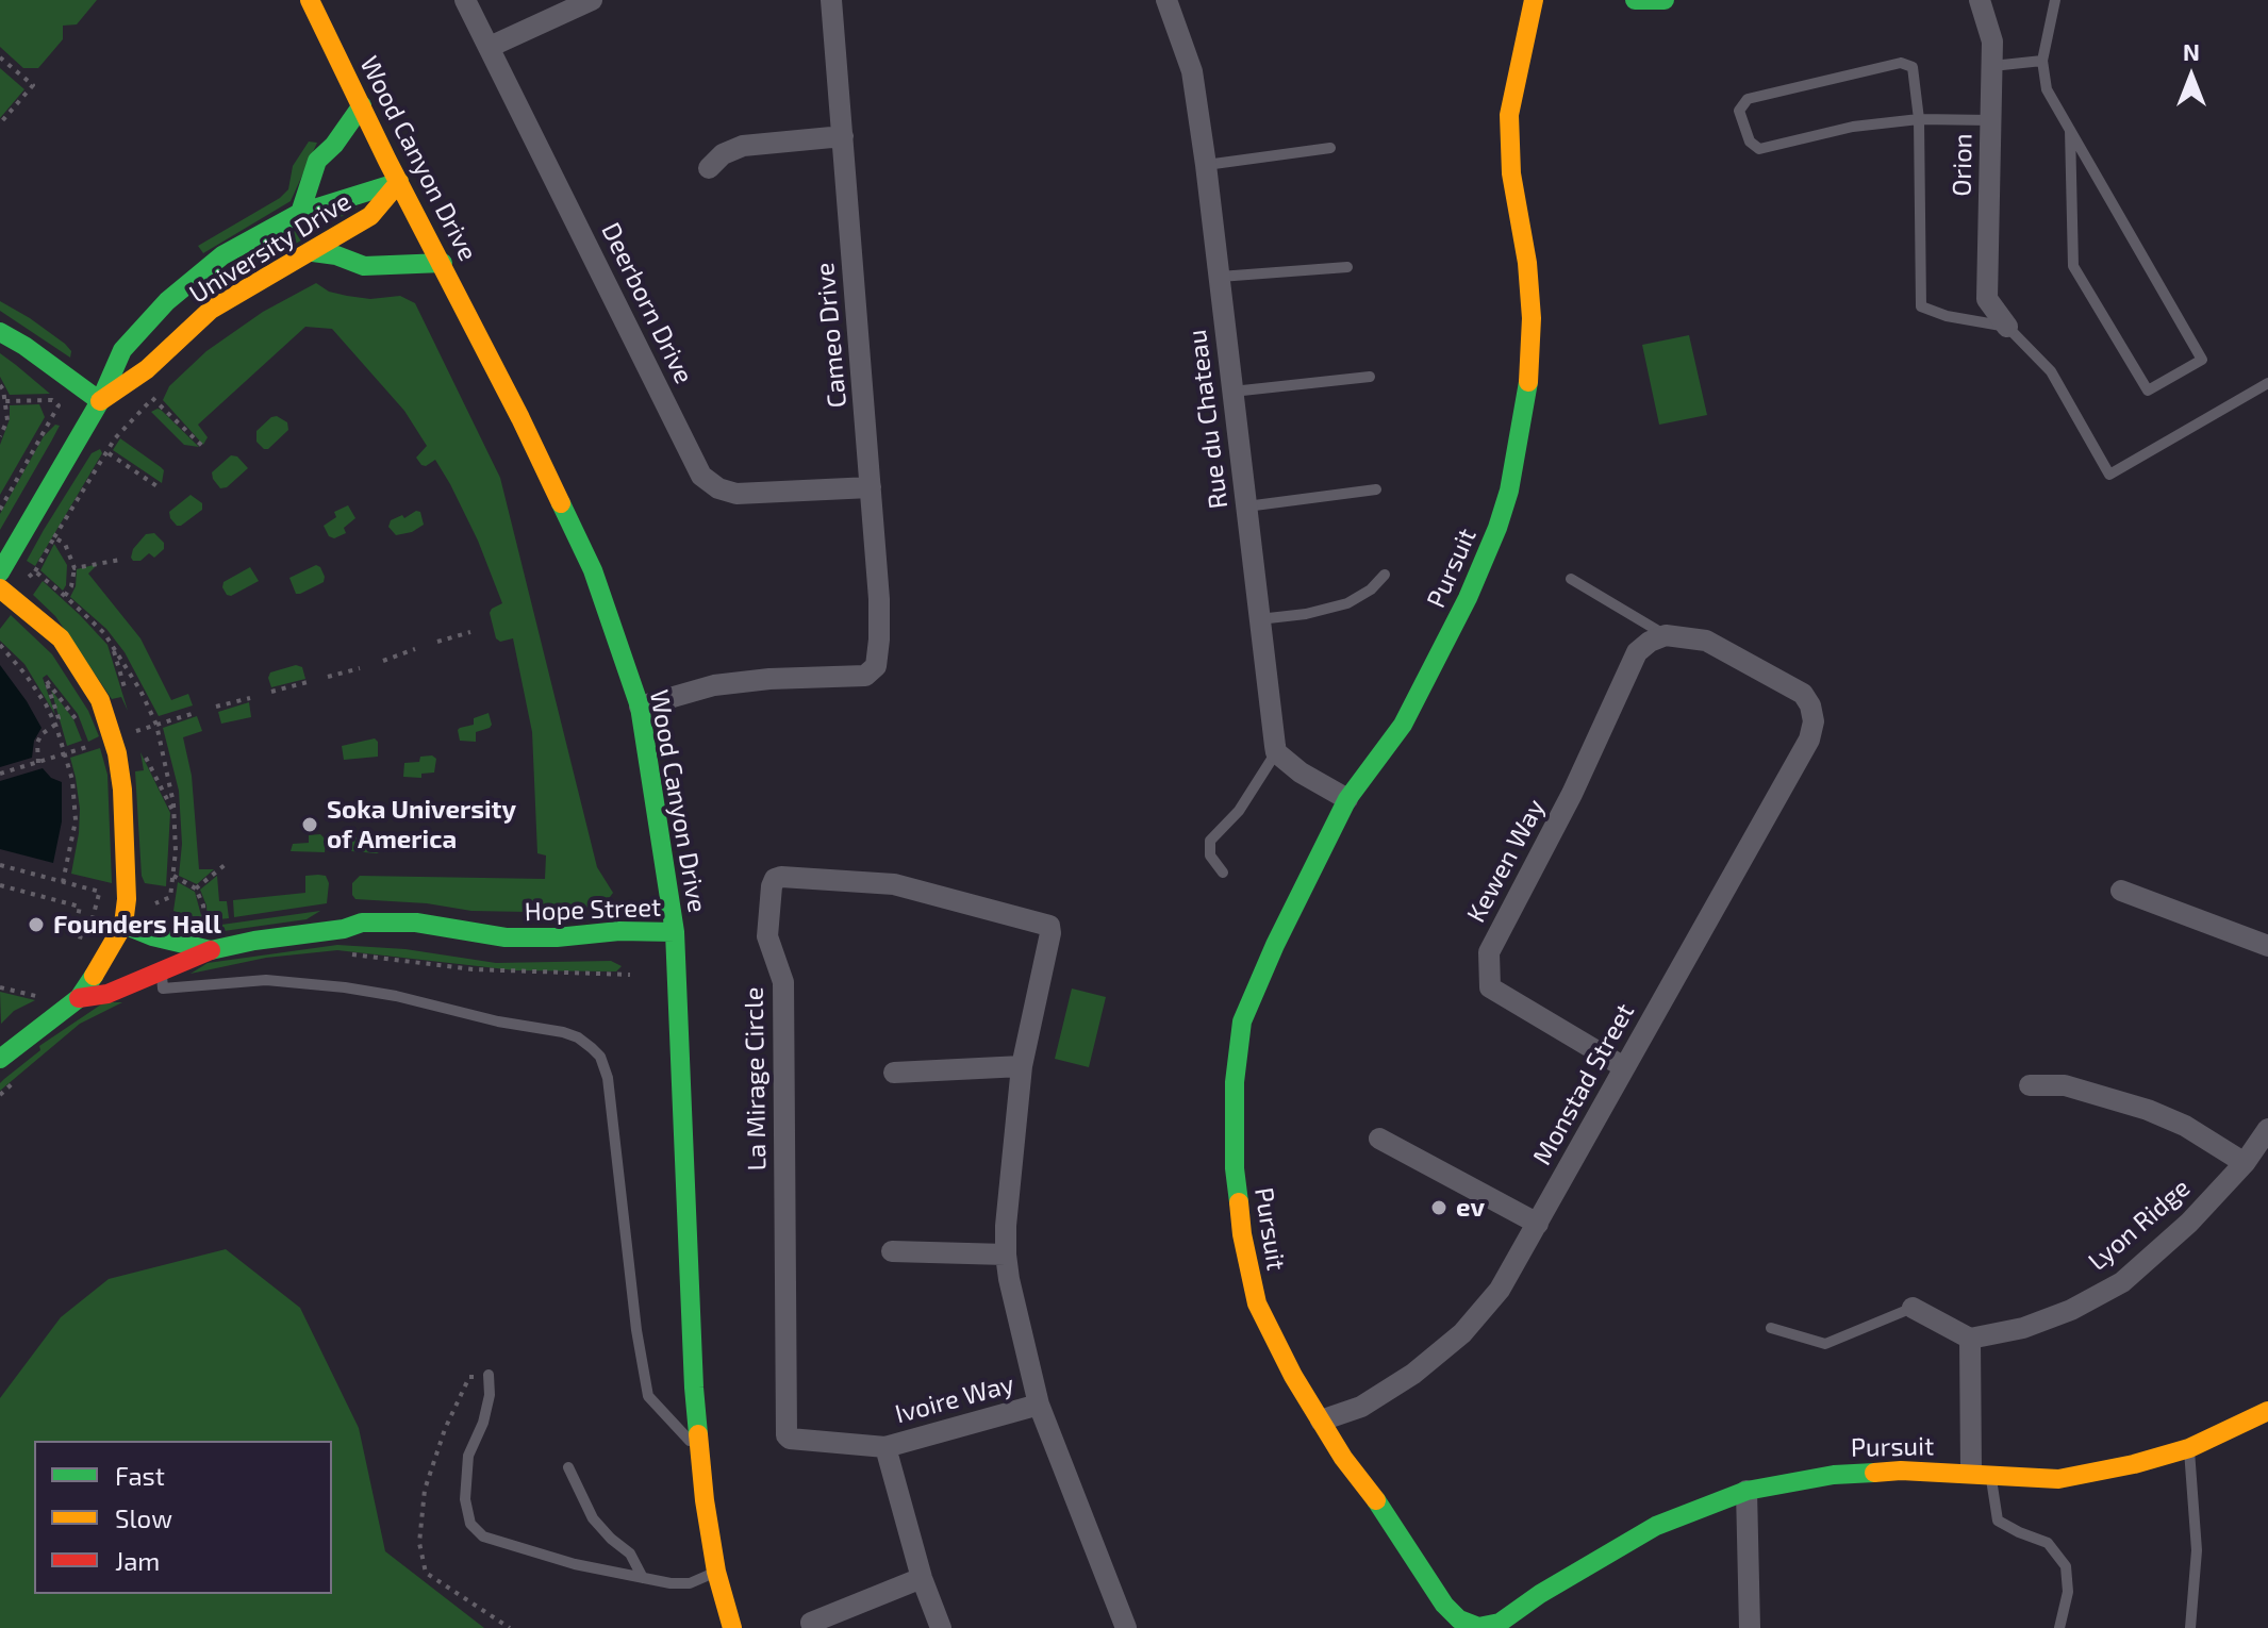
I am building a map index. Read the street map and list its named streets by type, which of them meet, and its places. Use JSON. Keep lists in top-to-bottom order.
{
  "streets": {
    "street": [
      "Wood Canyon Drive",
      "Orion",
      "University Drive",
      "Deerborn Drive",
      "Cameo Drive",
      "Rue du Chateau",
      "Pursuit",
      "Kewen Way",
      "Hope Street",
      "La Mirage Circle",
      "Monstad Street",
      "Lyon Ridge",
      "Ivoire Way"
    ]
  },
  "crossings": [
    ["Wood Canyon Drive", "University Drive"],
    ["Wood Canyon Drive", "Cameo Drive"],
    ["Wood Canyon Drive", "Hope Street"],
    ["Deerborn Drive", "Cameo Drive"],
    ["Pursuit", "Monstad Street"],
    ["Kewen Way", "Monstad Street"],
    ["La Mirage Circle", "Ivoire Way"]
  ],
  "places": ["Soka University of America", "Founders Hall", "ev"],
  "legend": ["Fast", "Slow", "Jam"],
  "north": "top"
}
